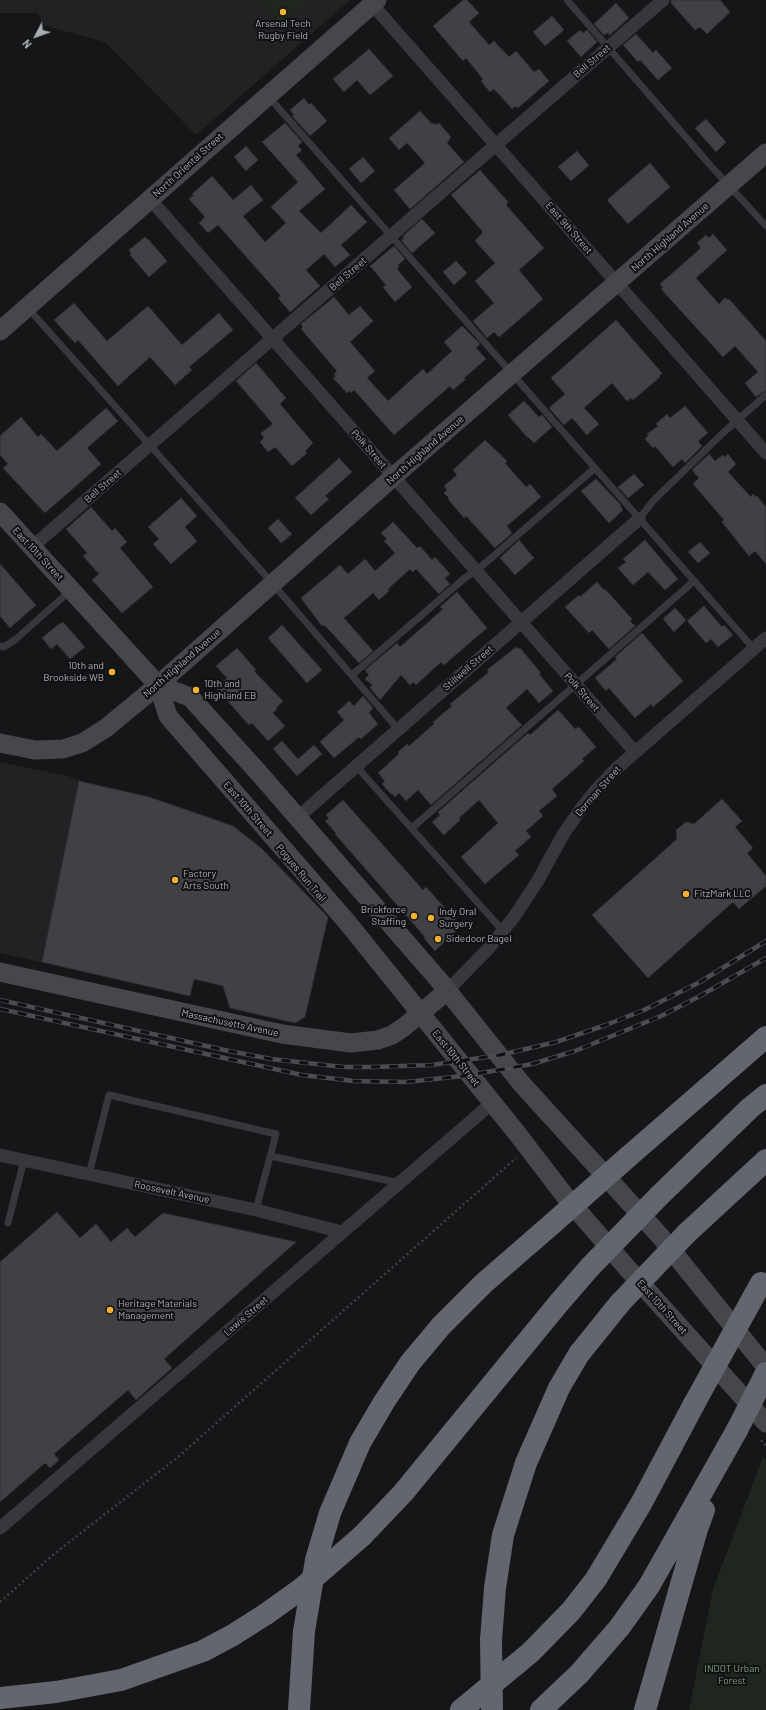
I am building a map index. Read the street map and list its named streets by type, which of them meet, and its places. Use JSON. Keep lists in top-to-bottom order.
{
  "streets": {
    "main road": [
      "North Oriental Street",
      "North Highland Avenue",
      "East 10th Street",
      "Massachusetts Avenue"
    ],
    "street": [
      "Bell Street",
      "East 9th Street",
      "Polk Street",
      "Stillwell Street",
      "Dorman Street",
      "Roosevelt Avenue",
      "Lewis Street"
    ]
  },
  "crossings": [
    ["Bell Street", "East 9th Street"],
    ["Bell Street", "Polk Street"],
    ["Bell Street", "East 10th Street"],
    ["North Oriental Street", "East 9th Street"],
    ["North Oriental Street", "Polk Street"],
    ["East 9th Street", "North Highland Avenue"],
    ["North Highland Avenue", "Polk Street"],
    ["North Highland Avenue", "East 10th Street"],
    ["Polk Street", "Stillwell Street"],
    ["Polk Street", "Dorman Street"],
    ["East 10th Street", "Stillwell Street"],
    ["East 10th Street", "Dorman Street"],
    ["East 10th Street", "Massachusetts Avenue"],
    ["East 10th Street", "Lewis Street"],
    ["Dorman Street", "Massachusetts Avenue"],
    ["Roosevelt Avenue", "Lewis Street"]
  ],
  "parks": ["INDOT Urban Forest"],
  "places": [
    "Arsenal Tech Rugby Field",
    "10th and Brookside WB",
    "10th and Highland EB",
    "Factory Arts South",
    "FitzMark LLC",
    "Brickforce Staffing",
    "Indy Oral Surgery",
    "Sidedoor Bagel",
    "Heritage Materials Management"
  ],
  "north": "bottom left"
}
